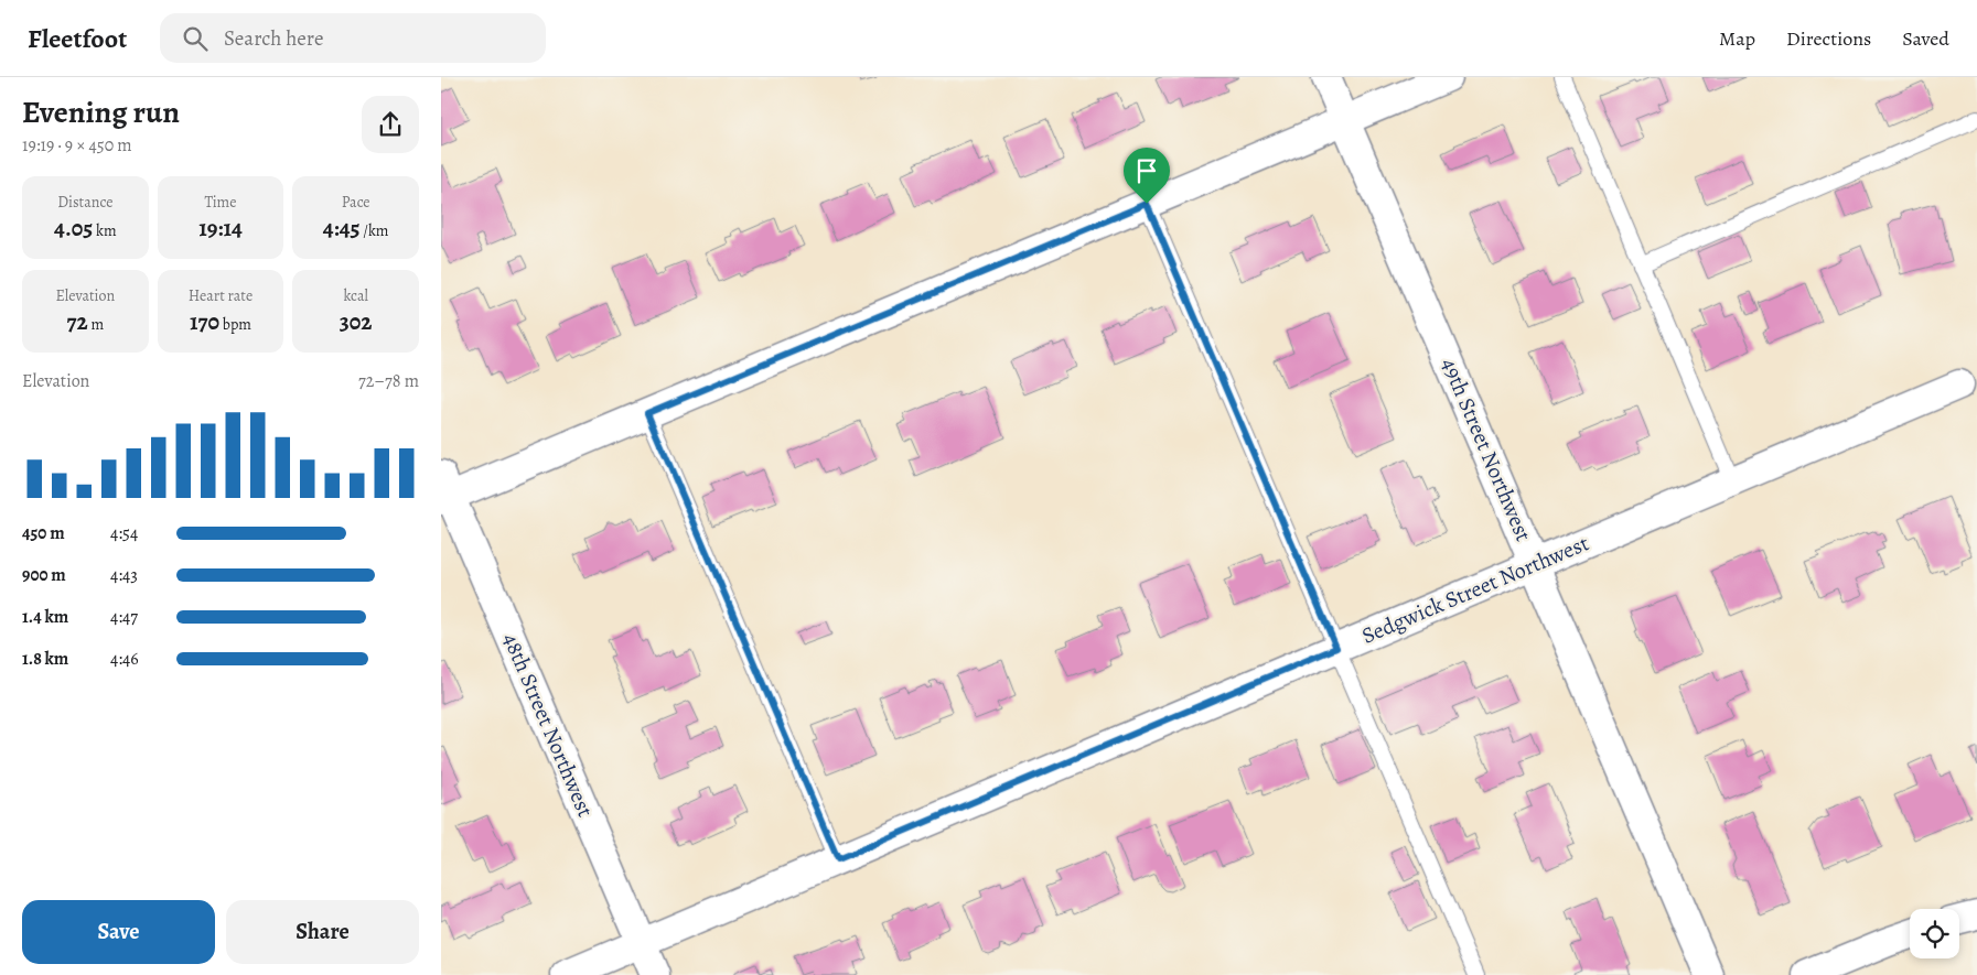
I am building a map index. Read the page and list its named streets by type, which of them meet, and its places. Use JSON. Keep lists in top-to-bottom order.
{
  "streets": {
    "street": ["49th Street Northwest", "Sedgwick Street Northwest", "48th Street Northwest"]
  },
  "crossings": [
    ["49th Street Northwest", "Sedgwick Street Northwest"],
    ["Sedgwick Street Northwest", "48th Street Northwest"]
  ],
  "page": {
    "header": "Fleetfoot",
    "search": "Search here",
    "nav": ["Map", "Directions", "Saved"],
    "heading": ["Evening run", "19:19 · 9 × 450 m"],
    "stats": [
      ["Distance", "4.05 km"],
      ["Time", "19:14"],
      ["Pace", "4:45 /km"],
      ["Elevation", "72 m"],
      ["Heart rate", "170 bpm"],
      ["kcal", "302"]
    ],
    "chart": ["Elevation", "72–78 m"],
    "list": [
      {
        "name": "450 m",
        "note": "4:54"
      },
      {
        "name": "900 m",
        "note": "4:43"
      },
      {
        "name": "1.4 km",
        "note": "4:47"
      },
      {
        "name": "1.8 km",
        "note": "4:46"
      }
    ],
    "buttons": ["Save", "Share"]
  }
}
